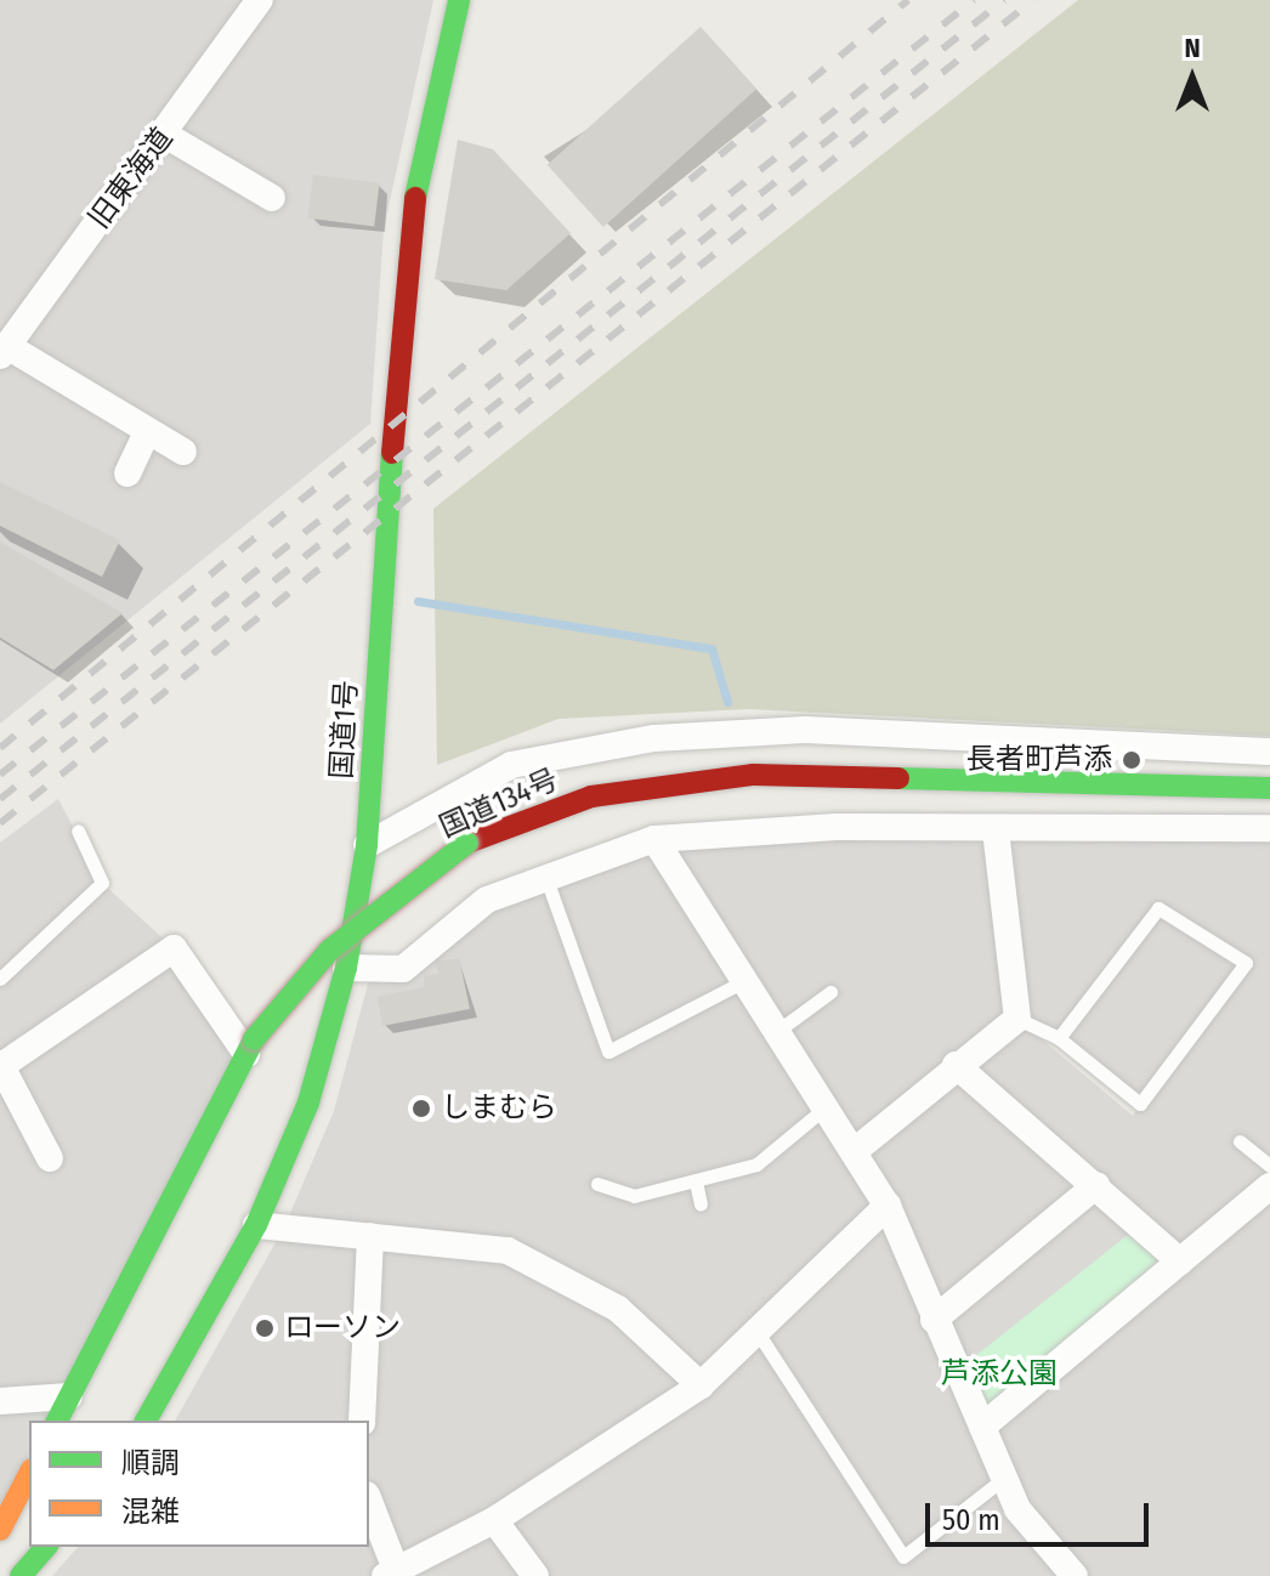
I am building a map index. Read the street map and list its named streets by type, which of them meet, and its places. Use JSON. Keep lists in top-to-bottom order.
{
  "streets": {
    "highway": ["国道1号", "国道134号"],
    "street": ["旧東海道"]
  },
  "parks": ["芦添公園"],
  "places": ["長者町芦添", "しまむら", "ローソン"],
  "legend": ["順調", "混雑"],
  "scale_bar": "50 m",
  "north": "top"
}
